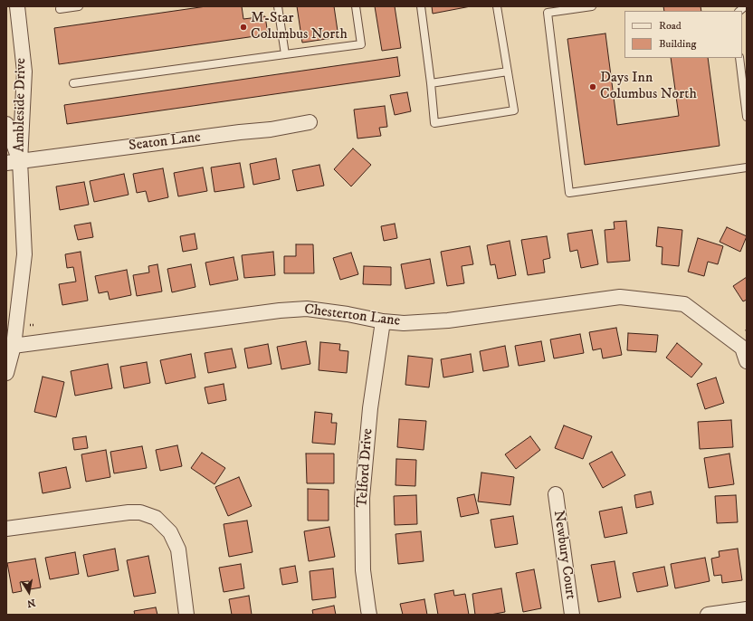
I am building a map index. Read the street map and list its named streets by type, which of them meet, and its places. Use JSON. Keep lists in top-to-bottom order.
{
  "streets": {
    "street": [
      "Ambleside Drive",
      "Seaton Lane",
      "Chesterton Lane",
      "Telford Drive",
      "Newbury Court"
    ]
  },
  "crossings": [
    ["Ambleside Drive", "Seaton Lane"],
    ["Ambleside Drive", "Chesterton Lane"],
    ["Chesterton Lane", "Telford Drive"]
  ],
  "places": ["M-Star Columbus North", "Days Inn Columbus North"],
  "legend": ["Road", "Building"],
  "north": "bottom"
}
